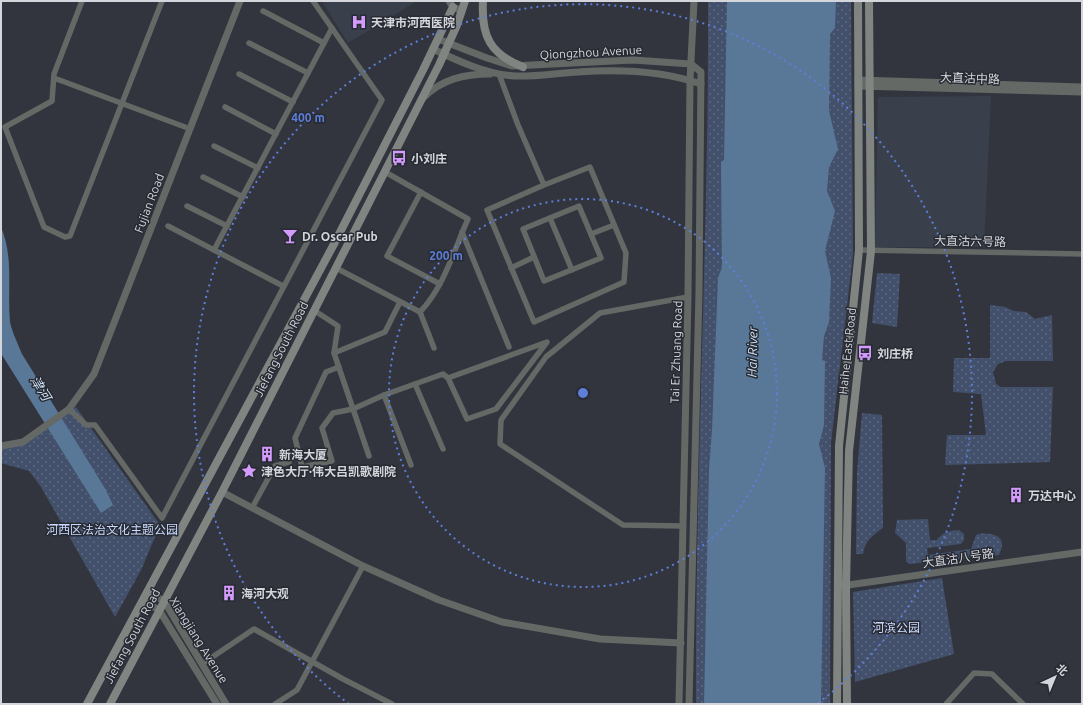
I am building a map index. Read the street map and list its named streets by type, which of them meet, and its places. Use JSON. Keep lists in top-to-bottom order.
{
  "streets": {
    "main road": ["Jiefang South Road", "Haihe East Road"],
    "street": [
      "Qiongzhou Avenue",
      "大直沽中路",
      "Fujian Road",
      "大直沽六号路",
      "Tai Er Zhuang Road",
      "大直沽八号路",
      "Xiangjiang Avenue"
    ]
  },
  "crossings": [
    ["Qiongzhou Avenue", "Jiefang South Road"],
    ["Qiongzhou Avenue", "Tai Er Zhuang Road"],
    ["大直沽中路", "Haihe East Road"],
    ["大直沽六号路", "Haihe East Road"],
    ["Jiefang South Road", "Xiangjiang Avenue"],
    ["Haihe East Road", "大直沽八号路"]
  ],
  "water": ["Hai River", "津河"],
  "parks": ["河西区法治文化主题公园", "河滨公园"],
  "places": {
    "hospital": ["天津市河西医院"],
    "bus stop": ["小刘庄", "刘庄桥"],
    "bar": ["Dr. Oscar Pub"],
    "building": ["新海大厦", "万达中心", "海河大观"],
    "place": ["津色大厅·伟大吕凯歌剧院"]
  },
  "north": "top right",
  "rings": ["400 m", "200 m"]
}
